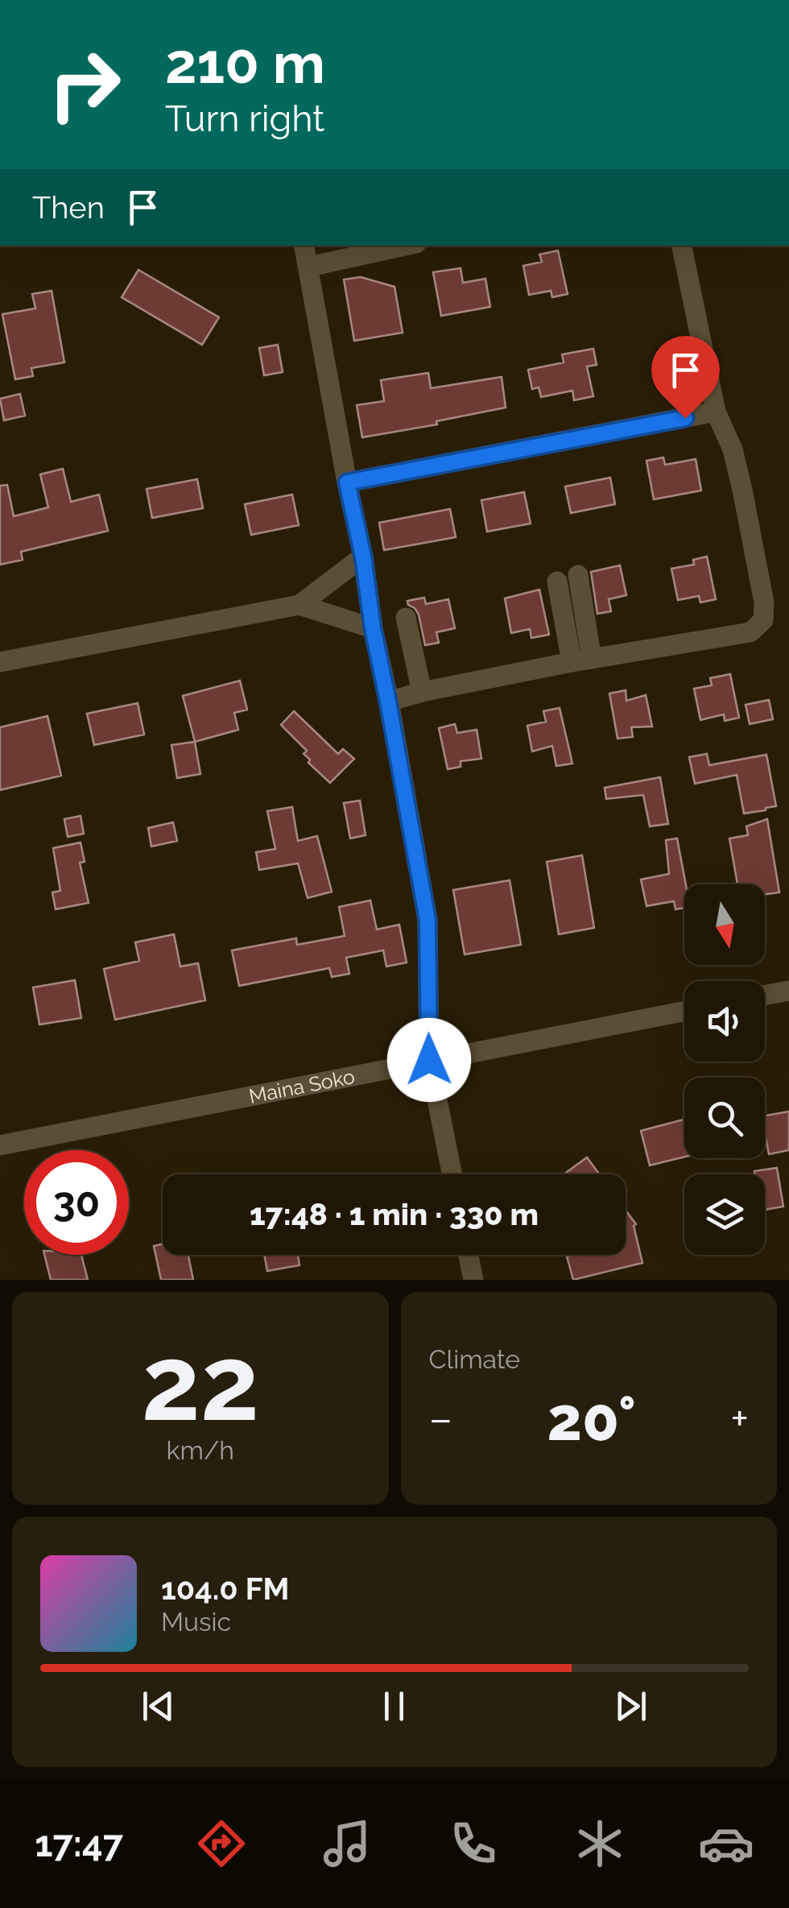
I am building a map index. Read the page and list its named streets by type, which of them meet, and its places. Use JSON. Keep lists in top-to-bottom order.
{
  "streets": {
    "street": ["Maina Soko"]
  },
  "north": "bottom",
  "page": {
    "turn": ["210 m", "Turn right"],
    "then": "Then",
    "limit": "30",
    "trip": "17:48 · 1 min · 330 m",
    "tile": [
      ["22", "km/h"],
      "Climate"
    ],
    "heat": ["−", "20°", "+"],
    "song": ["104.0 FM", "Music"],
    "tabs": "17:47"
  }
}
